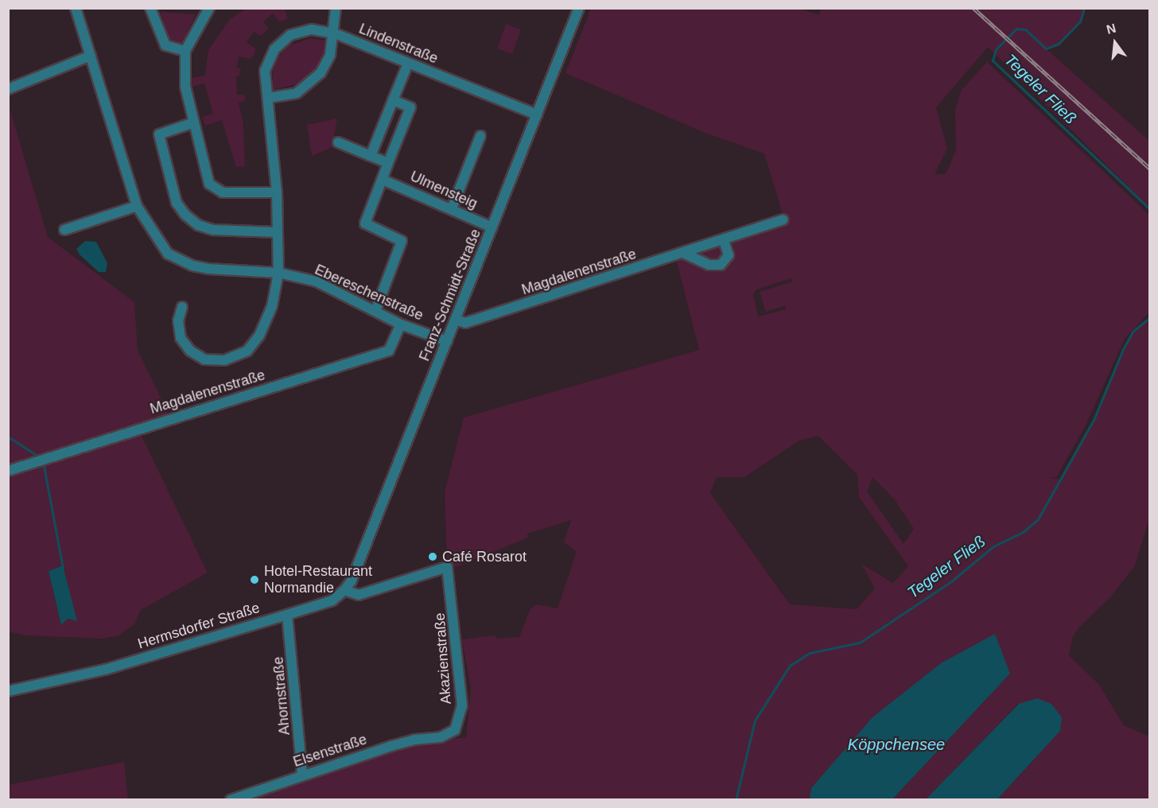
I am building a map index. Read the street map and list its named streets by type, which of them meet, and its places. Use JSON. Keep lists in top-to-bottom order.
{
  "streets": {
    "street": [
      "Lindenstraße",
      "Ulmensteig",
      "Magdalenenstraße",
      "Ebereschenstraße",
      "Franz-Schmidt-Straße",
      "Hermsdorfer Straße",
      "Akazienstraße",
      "Ahornstraße",
      "Elsenstraße"
    ]
  },
  "crossings": [
    ["Lindenstraße", "Ebereschenstraße"],
    ["Lindenstraße", "Franz-Schmidt-Straße"],
    ["Ulmensteig", "Franz-Schmidt-Straße"],
    ["Magdalenenstraße", "Ebereschenstraße"],
    ["Magdalenenstraße", "Franz-Schmidt-Straße"],
    ["Ebereschenstraße", "Franz-Schmidt-Straße"],
    ["Franz-Schmidt-Straße", "Hermsdorfer Straße"],
    ["Franz-Schmidt-Straße", "Akazienstraße"],
    ["Hermsdorfer Straße", "Akazienstraße"],
    ["Hermsdorfer Straße", "Ahornstraße"],
    ["Akazienstraße", "Elsenstraße"],
    ["Ahornstraße", "Elsenstraße"]
  ],
  "water": ["Tegeler Fließ", "Köppchensee"],
  "places": ["Café Rosarot", "Hotel-Restaurant Normandie"],
  "north": "top"
}
